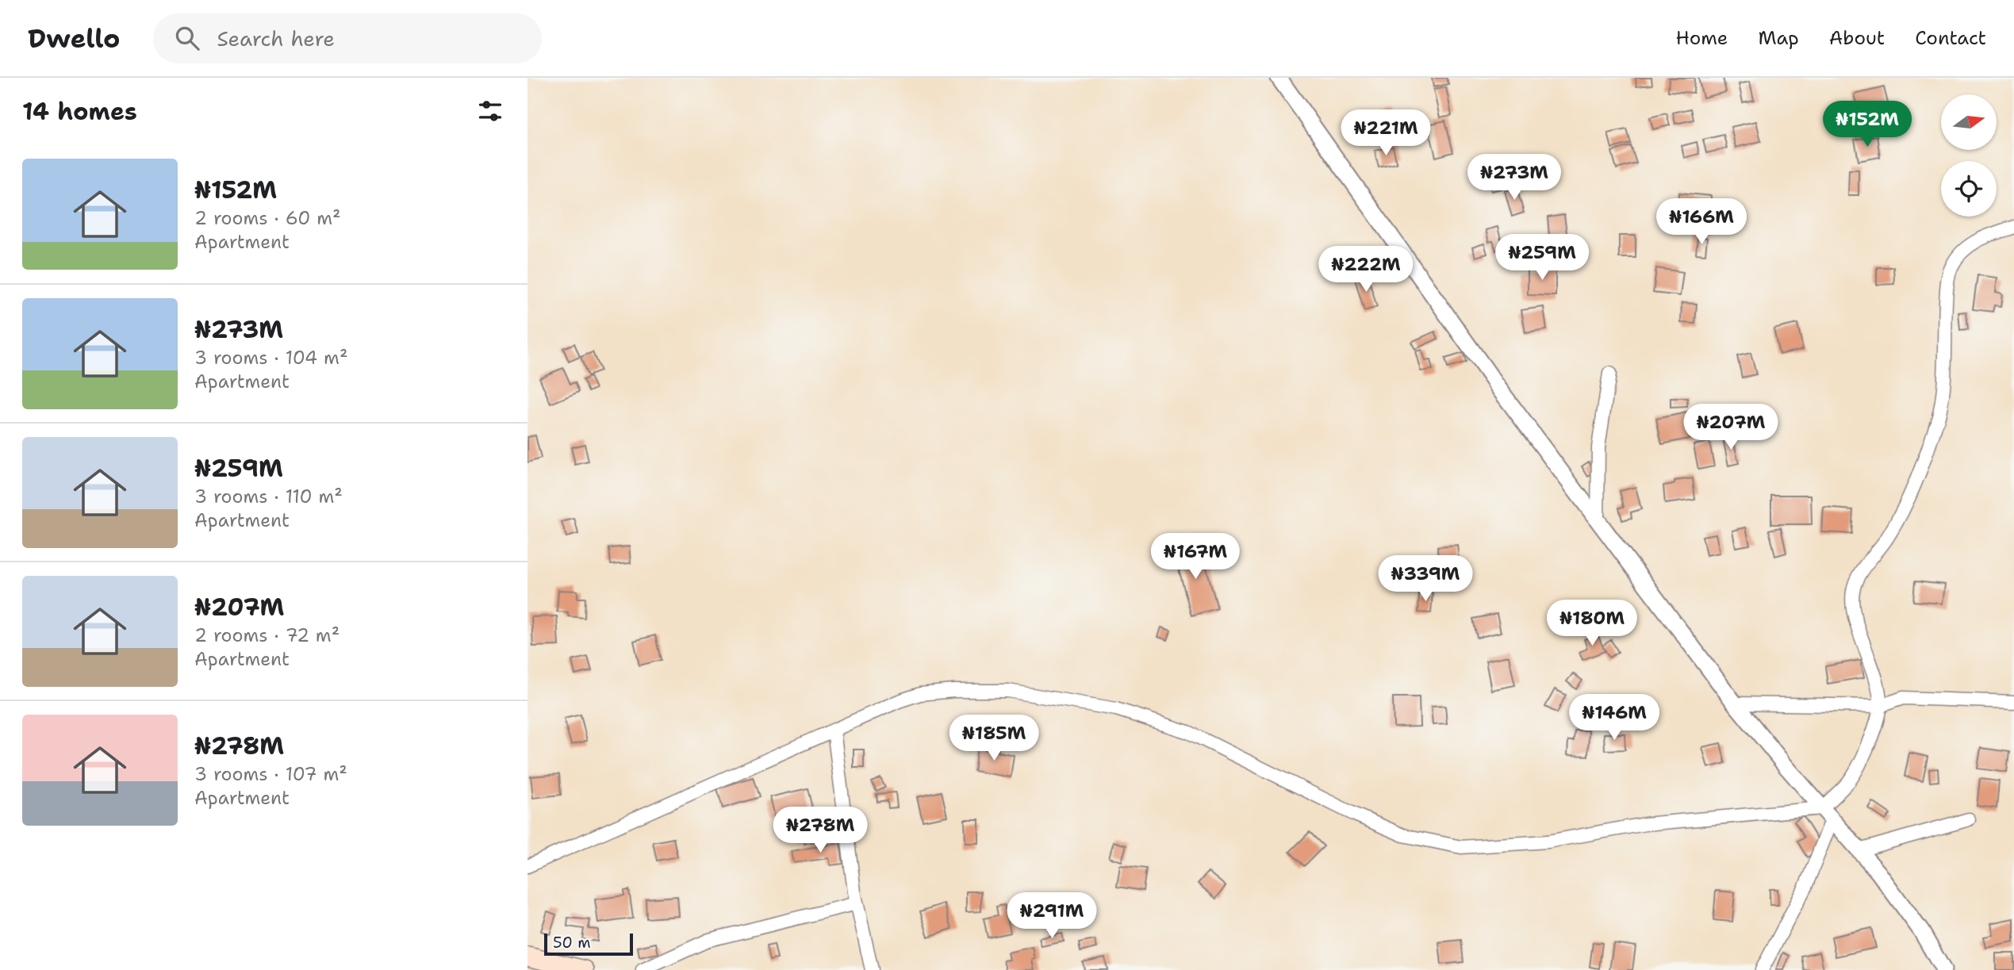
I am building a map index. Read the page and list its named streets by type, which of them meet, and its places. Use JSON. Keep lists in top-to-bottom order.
{
  "scale_bar": "50 m",
  "north": "right",
  "page": {
    "header": "Dwello",
    "search": "Search here",
    "nav": [
      "Home",
      "Map",
      "About",
      "Contact"
    ],
    "heading": "14 homes",
    "price": [
      "₦152M",
      "₦221M",
      "₦273M",
      "₦166M",
      "₦259M",
      "₦222M",
      "₦207M",
      "₦167M",
      "₦339M",
      "₦180M",
      "₦146M",
      "₦185M",
      "₦278M",
      "₦291M"
    ],
    "list": [
      {
        "name": "₦152M",
        "note": "2 rooms · 60 m² · Apartment"
      },
      {
        "name": "₦273M",
        "note": "3 rooms · 104 m² · Apartment"
      },
      {
        "name": "₦259M",
        "note": "3 rooms · 110 m² · Apartment"
      },
      {
        "name": "₦207M",
        "note": "2 rooms · 72 m² · Apartment"
      },
      {
        "name": "₦278M",
        "note": "3 rooms · 107 m² · Apartment"
      }
    ],
    "scale": "50 m"
  }
}
